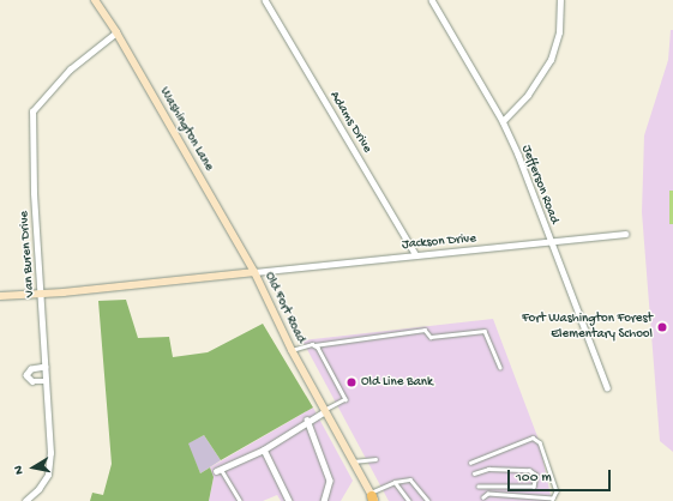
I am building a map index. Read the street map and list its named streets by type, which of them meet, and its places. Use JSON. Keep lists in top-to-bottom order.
{
  "streets": {
    "main road": ["Washington Lane", "Old Fort Road"],
    "street": [
      "Adams Drive",
      "Jefferson Road",
      "Jackson Drive",
      "Van Buren Drive"
    ]
  },
  "crossings": [
    ["Adams Drive", "Jackson Drive"],
    ["Washington Lane", "Jackson Drive"],
    ["Washington Lane", "Van Buren Drive"],
    ["Washington Lane", "Old Fort Road"],
    ["Jefferson Road", "Jackson Drive"],
    ["Jackson Drive", "Old Fort Road"],
    ["Van Buren Drive", "Old Fort Road"]
  ],
  "places": ["Fort Washington Forest Elementary School", "Old Line Bank"],
  "scale_bar": "100 m",
  "north": "left"
}
